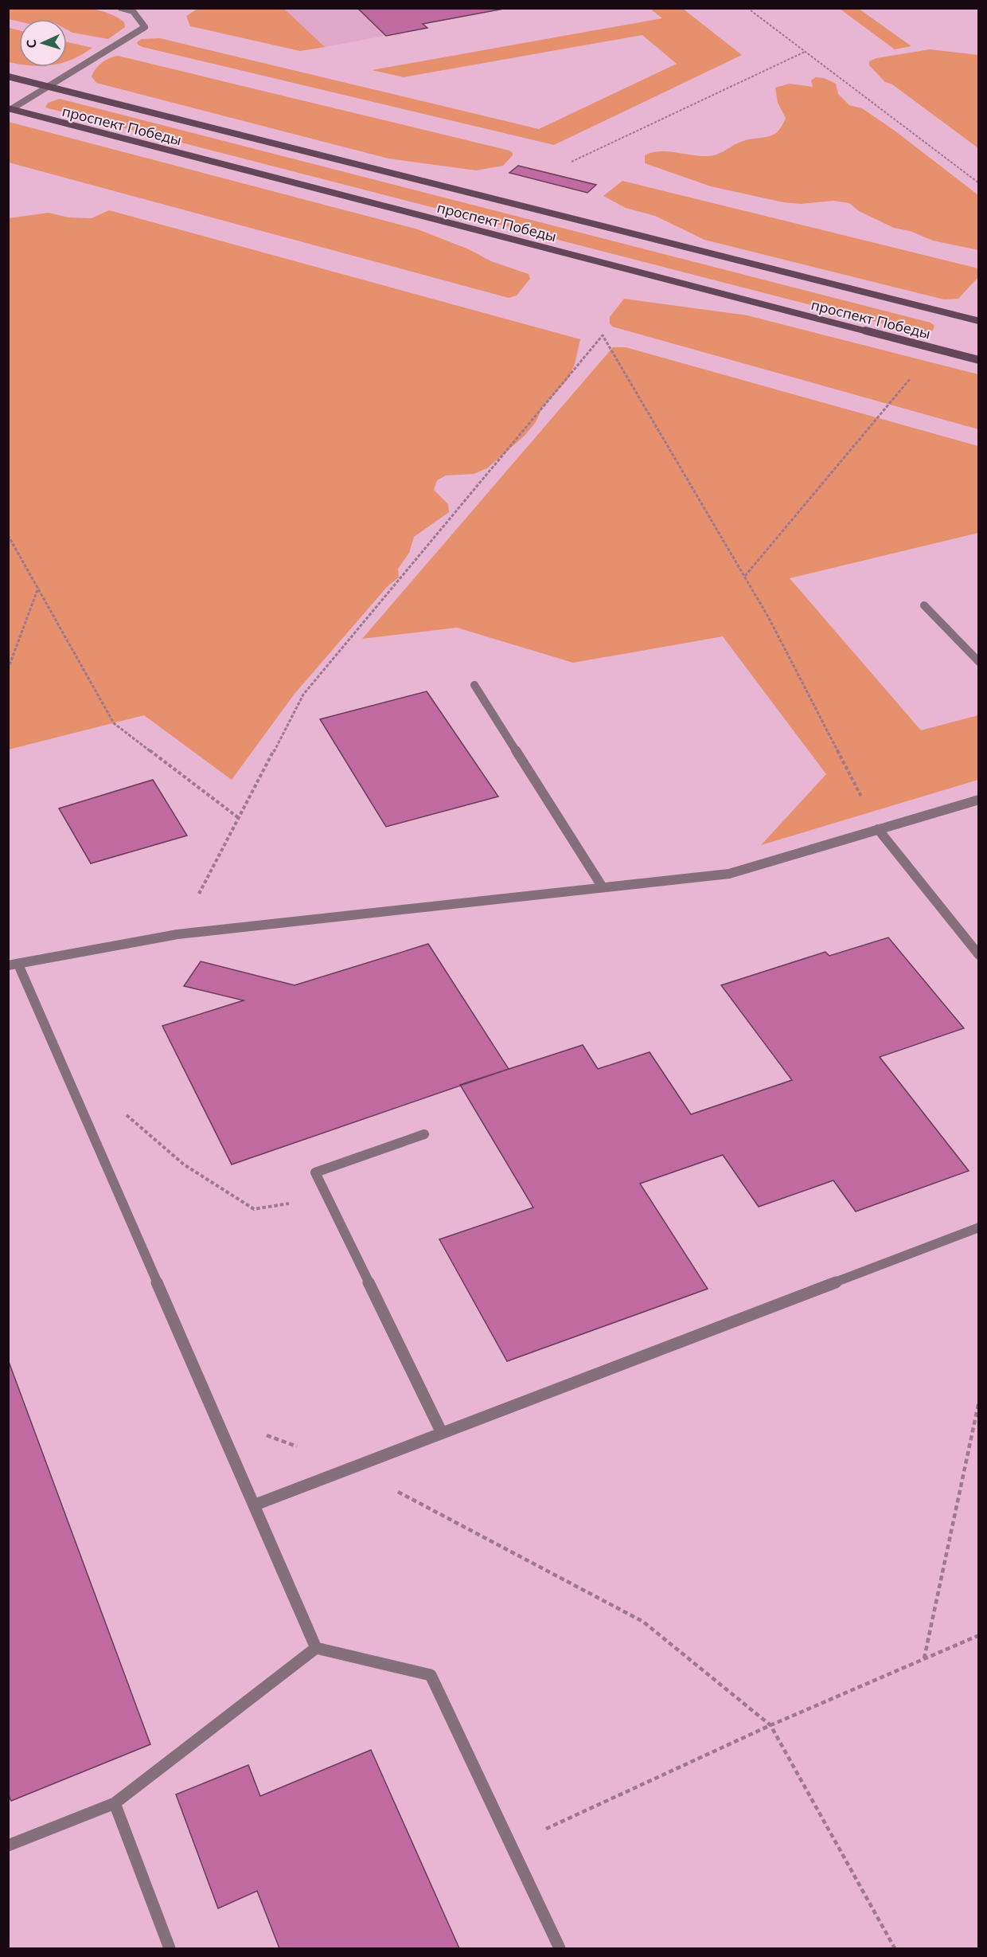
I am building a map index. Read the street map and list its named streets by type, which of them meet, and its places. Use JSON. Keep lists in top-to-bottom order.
{
  "streets": {
    "main road": ["проспект Победы"]
  },
  "north": "left"
}
